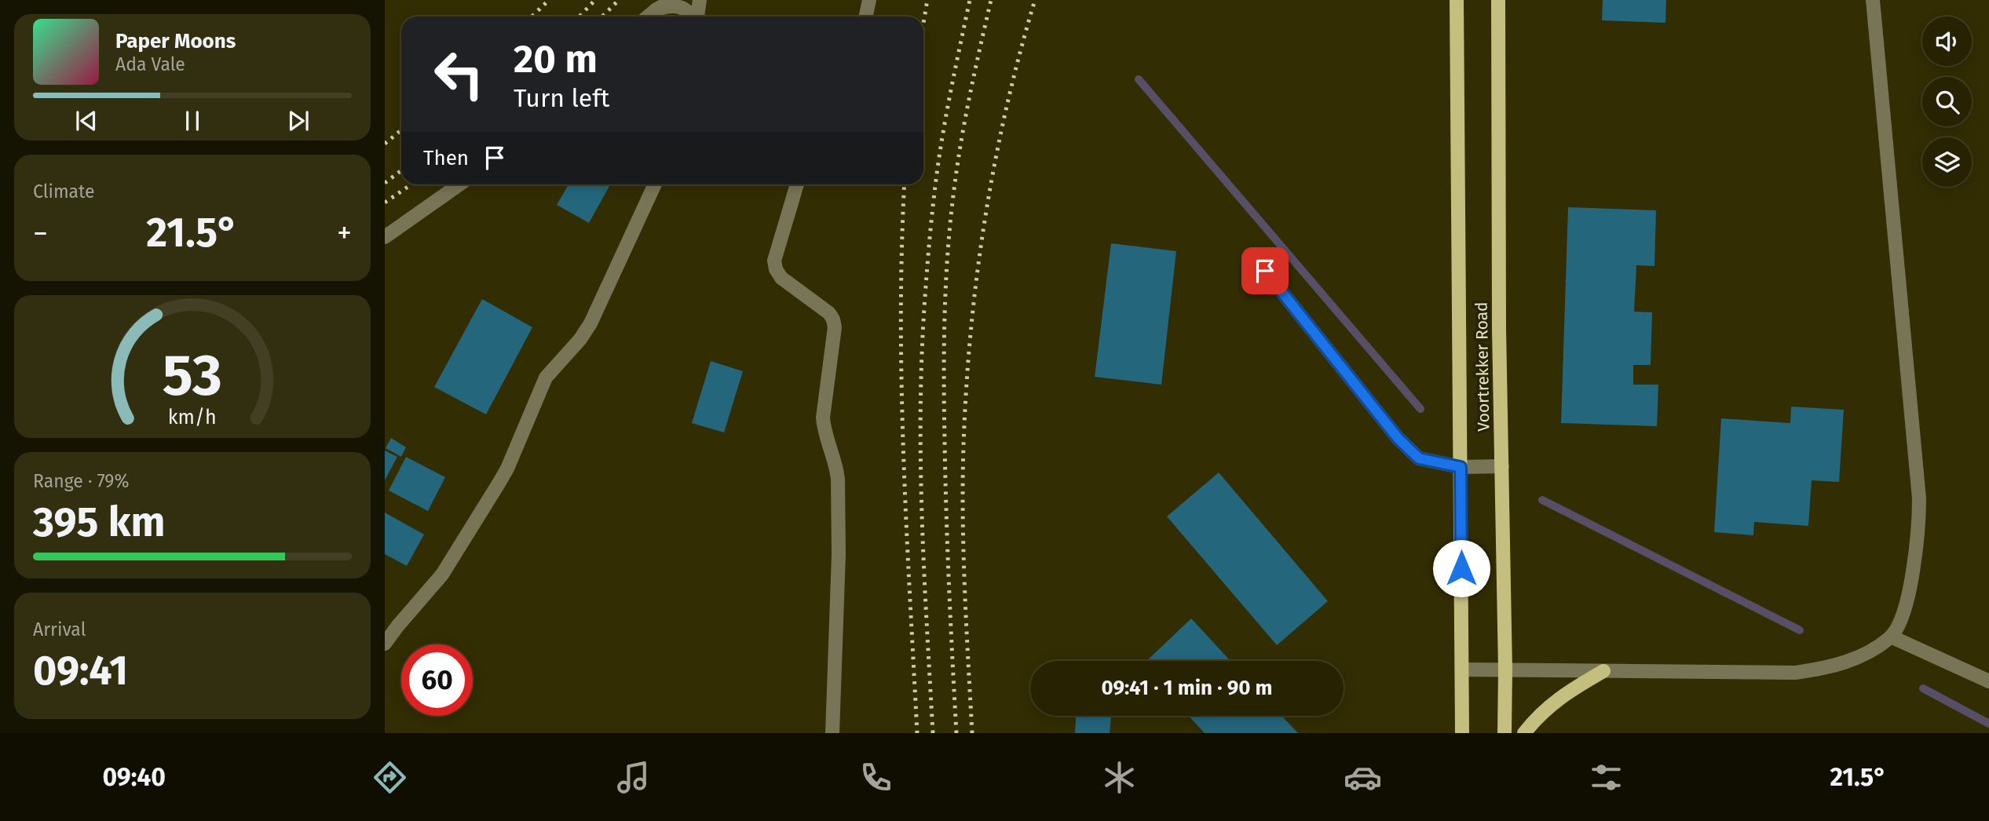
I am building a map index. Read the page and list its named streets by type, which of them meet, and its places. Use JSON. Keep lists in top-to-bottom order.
{
  "streets": {
    "main road": ["Voortrekker Road"]
  },
  "page": {
    "turn": ["20 m", "Turn left"],
    "song": ["Paper Moons", "Ada Vale"],
    "then": "Then",
    "tile": [
      "Climate",
      ["Range · 79%", "395 km"],
      ["Arrival", "09:41"]
    ],
    "heat": ["−", "21.5°", "+"],
    "limit": "60",
    "trip": "09:41 · 1 min · 90 m",
    "tabs": ["09:40", "21.5°"],
    "gauge": ["53", "km/h"]
  }
}
